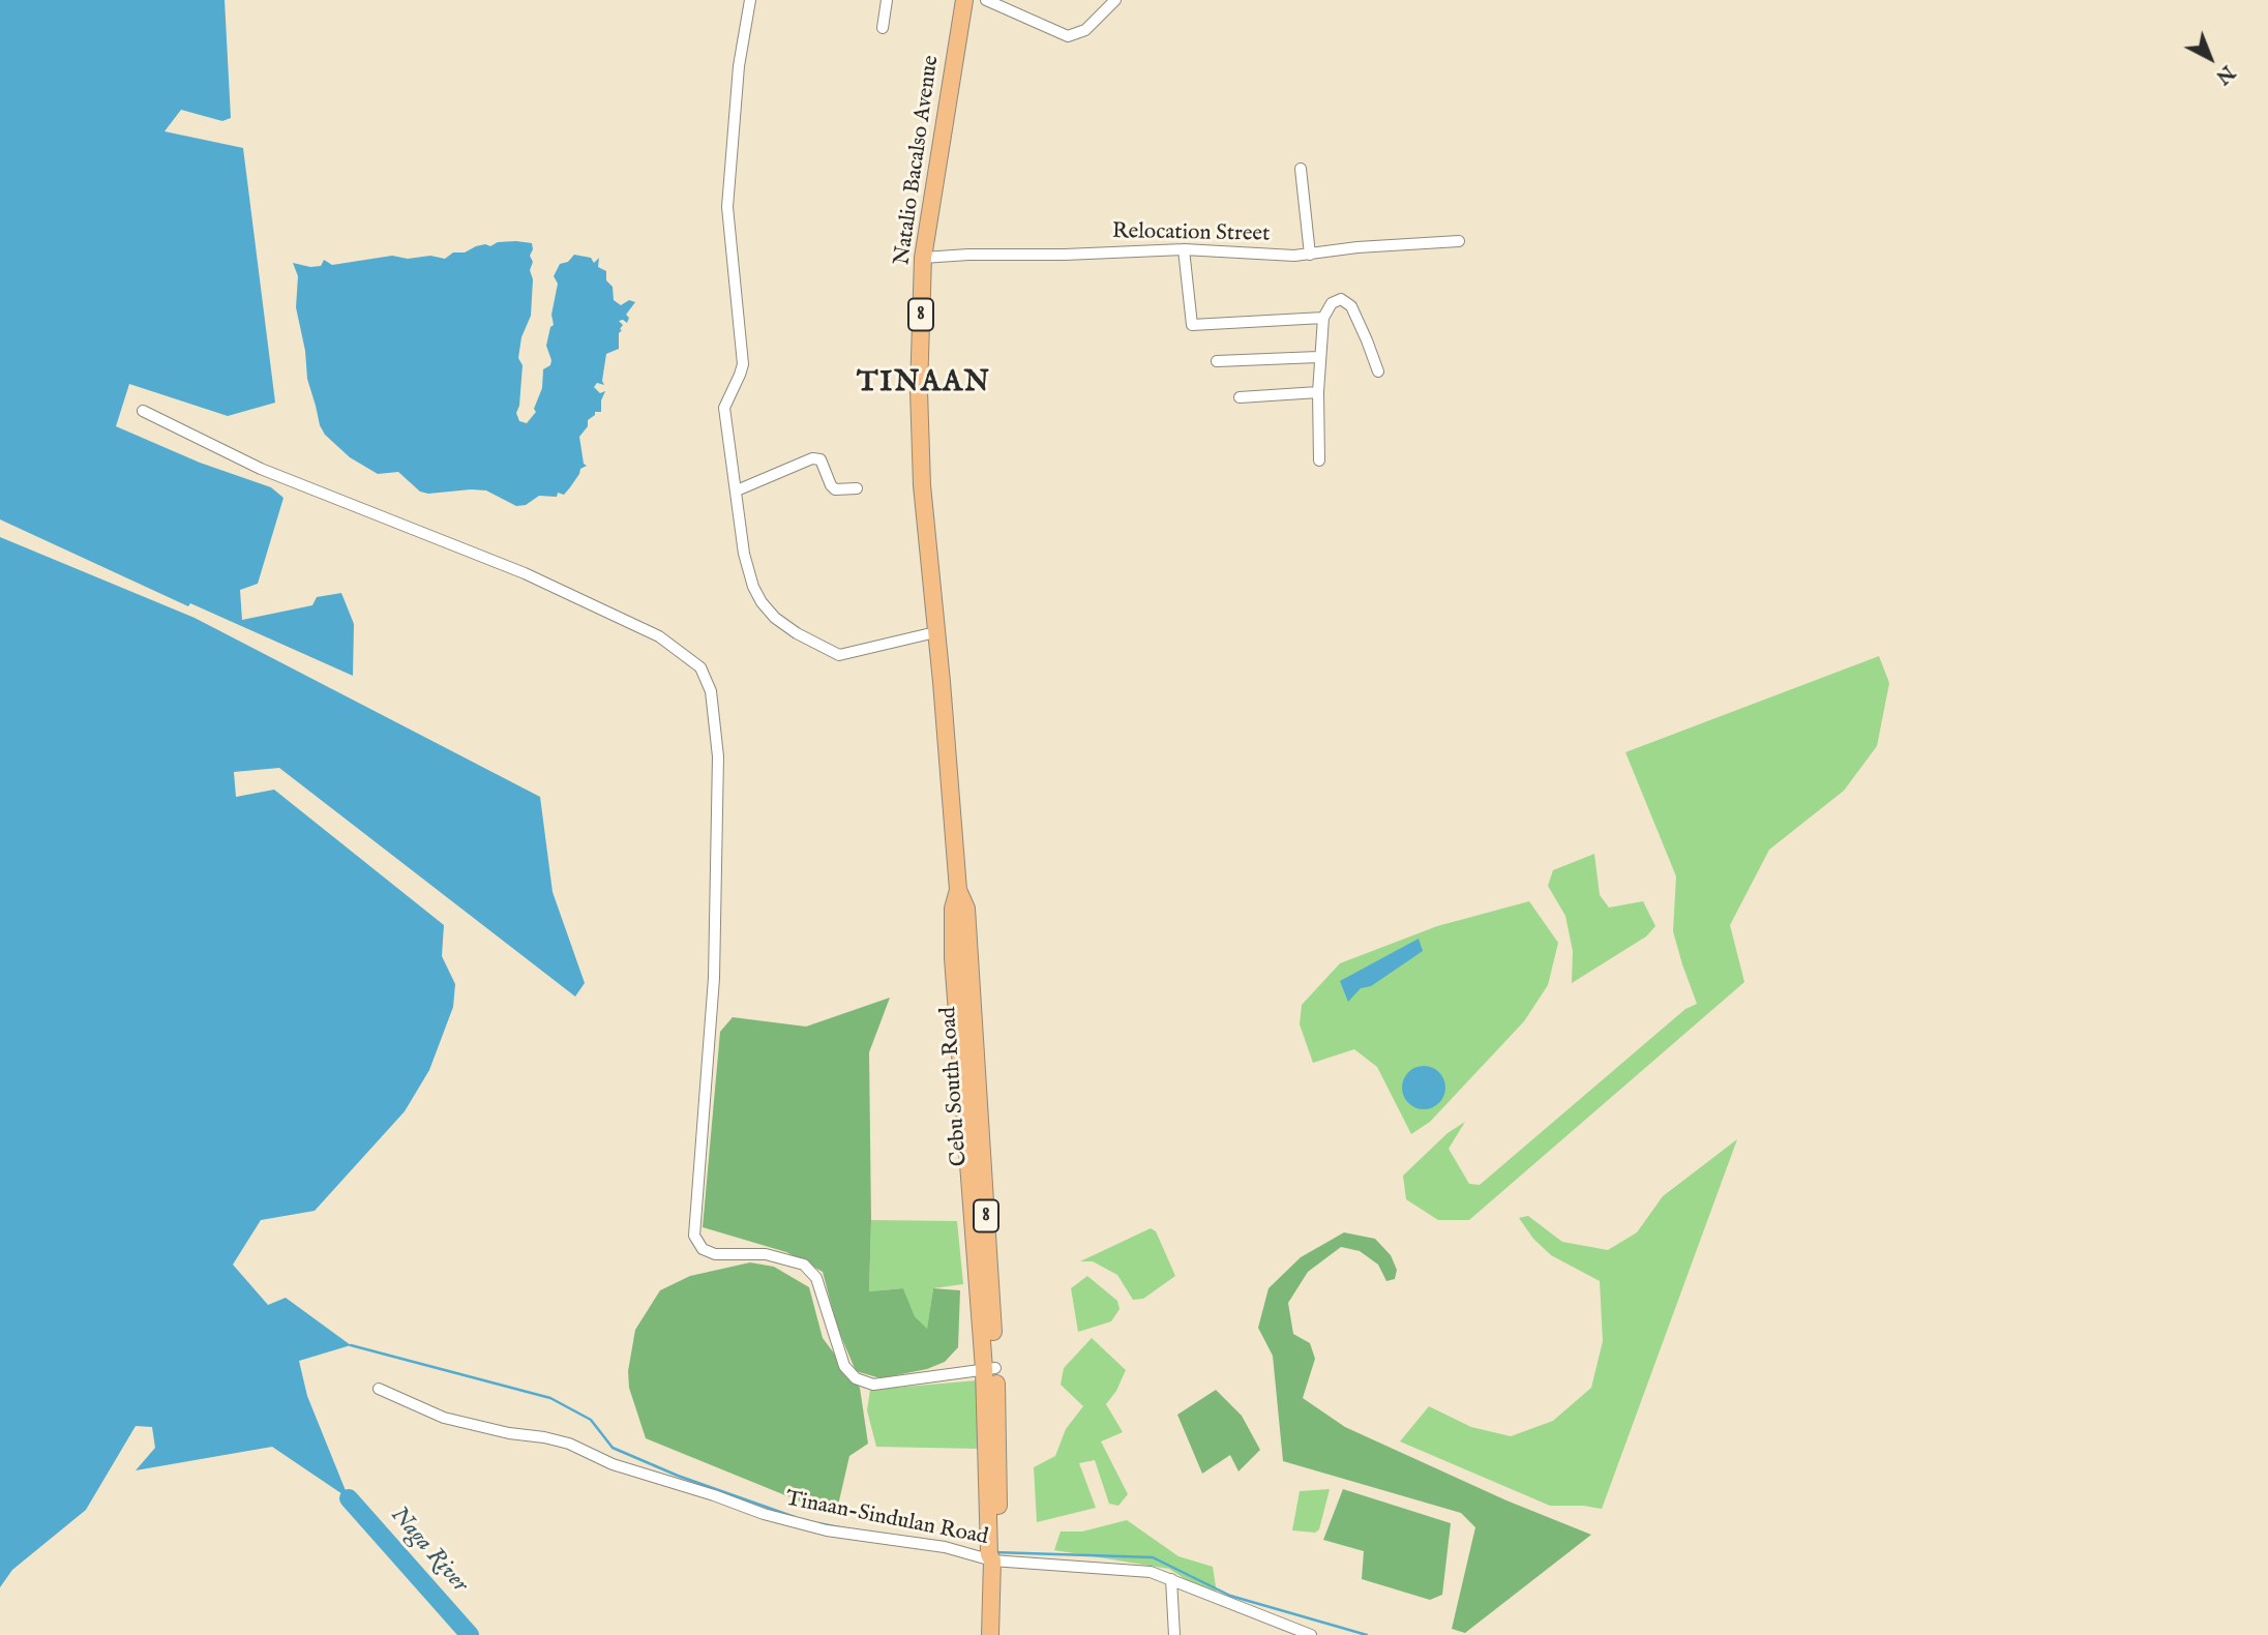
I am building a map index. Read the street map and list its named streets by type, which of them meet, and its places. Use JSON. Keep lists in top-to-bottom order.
{
  "streets": {
    "highway": ["Natalio Bacalso Avenue", "8", "Cebu South Road"],
    "street": ["Relocation Street", "Tinaan-Sindulan Road"]
  },
  "crossings": [
    ["Natalio Bacalso Avenue", "Relocation Street"],
    ["Natalio Bacalso Avenue", "Cebu South Road"],
    ["Cebu South Road", "Tinaan-Sindulan Road"]
  ],
  "districts": ["TINAAN"],
  "water": ["Naga River"],
  "north": "bottom right"
}
